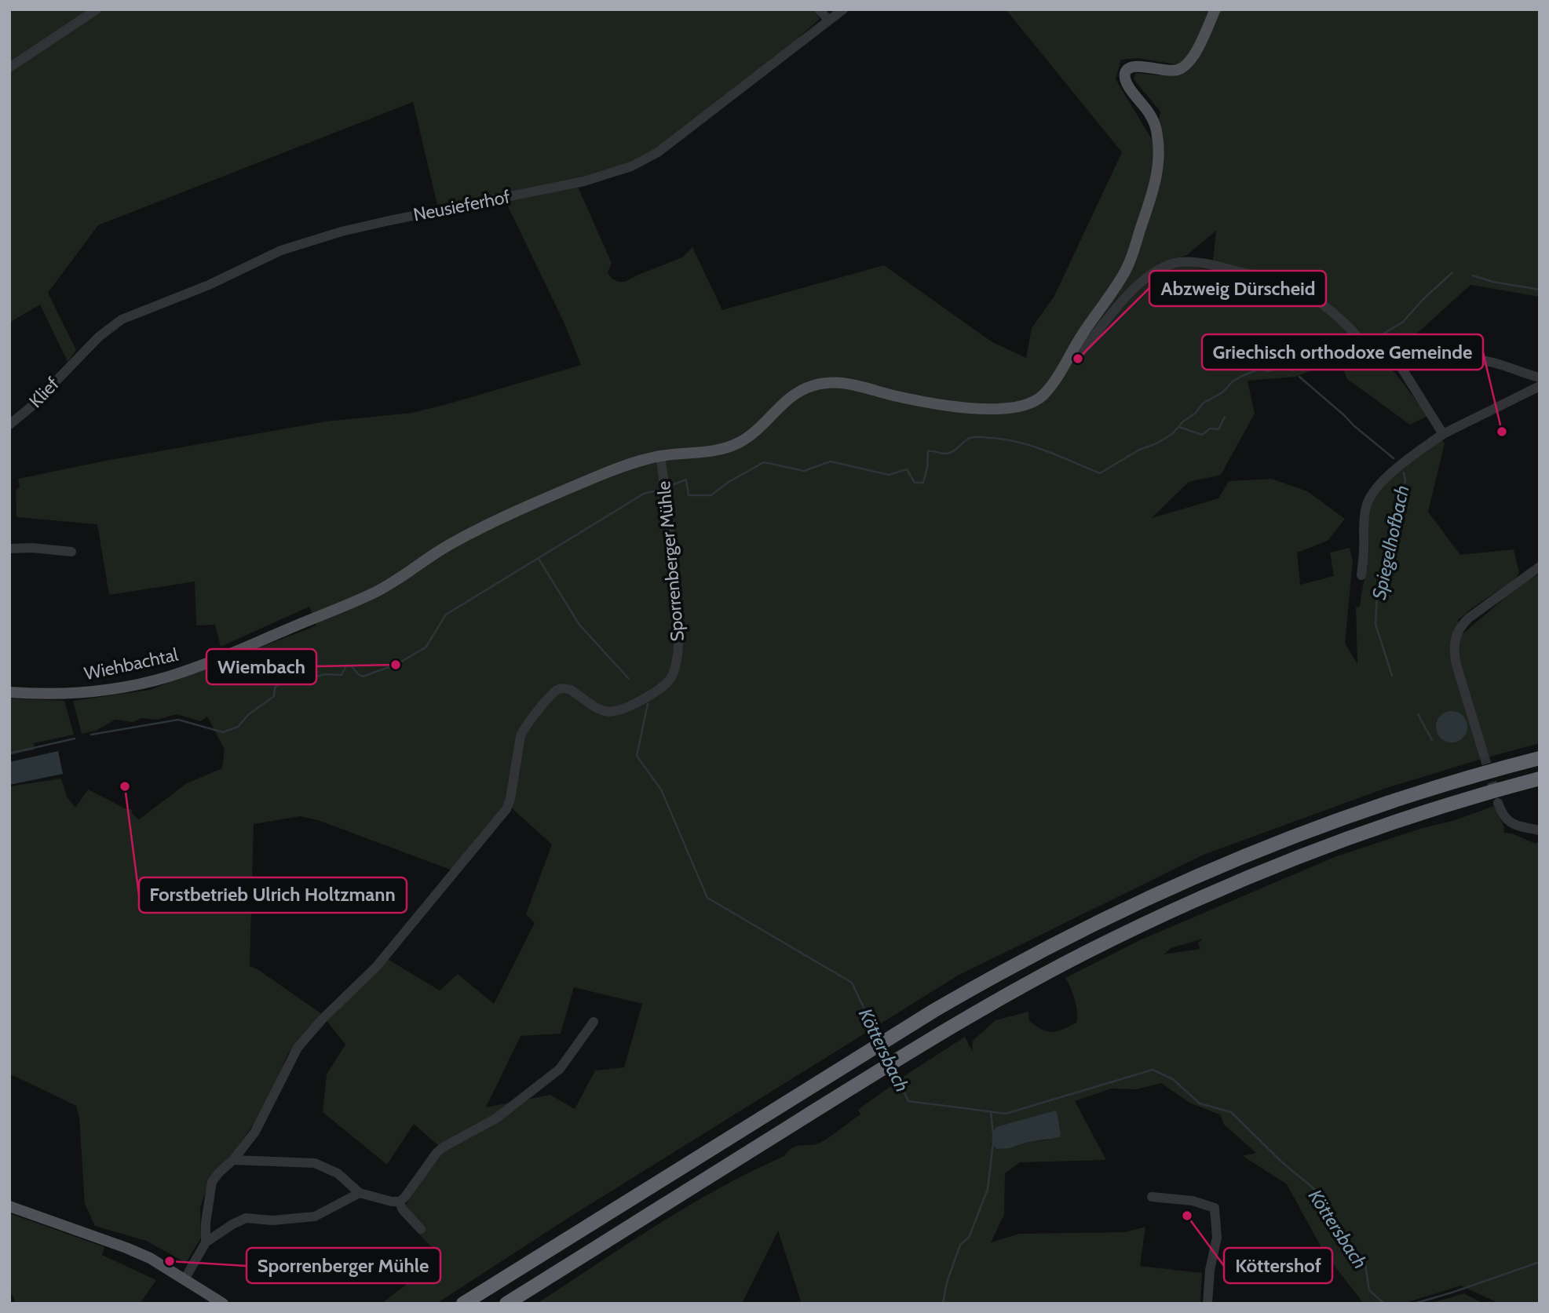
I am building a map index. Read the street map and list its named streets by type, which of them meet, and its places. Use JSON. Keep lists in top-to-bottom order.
{
  "streets": {
    "main road": ["Wiehbachtal"],
    "street": ["Neusieferhof", "Klief", "Sporrenberger Mühle"]
  },
  "crossings": [
    ["Neusieferhof", "Klief"],
    ["Sporrenberger Mühle", "Wiehbachtal"]
  ],
  "water": ["Spiegelhofbach", "Köttersbach"],
  "places": [
    "Abzweig Dürscheid",
    "Griechisch orthodoxe Gemeinde",
    "Wiembach",
    "Forstbetrieb Ulrich Holtzmann",
    "Köttershof",
    "Sporrenberger Mühle"
  ]
}
